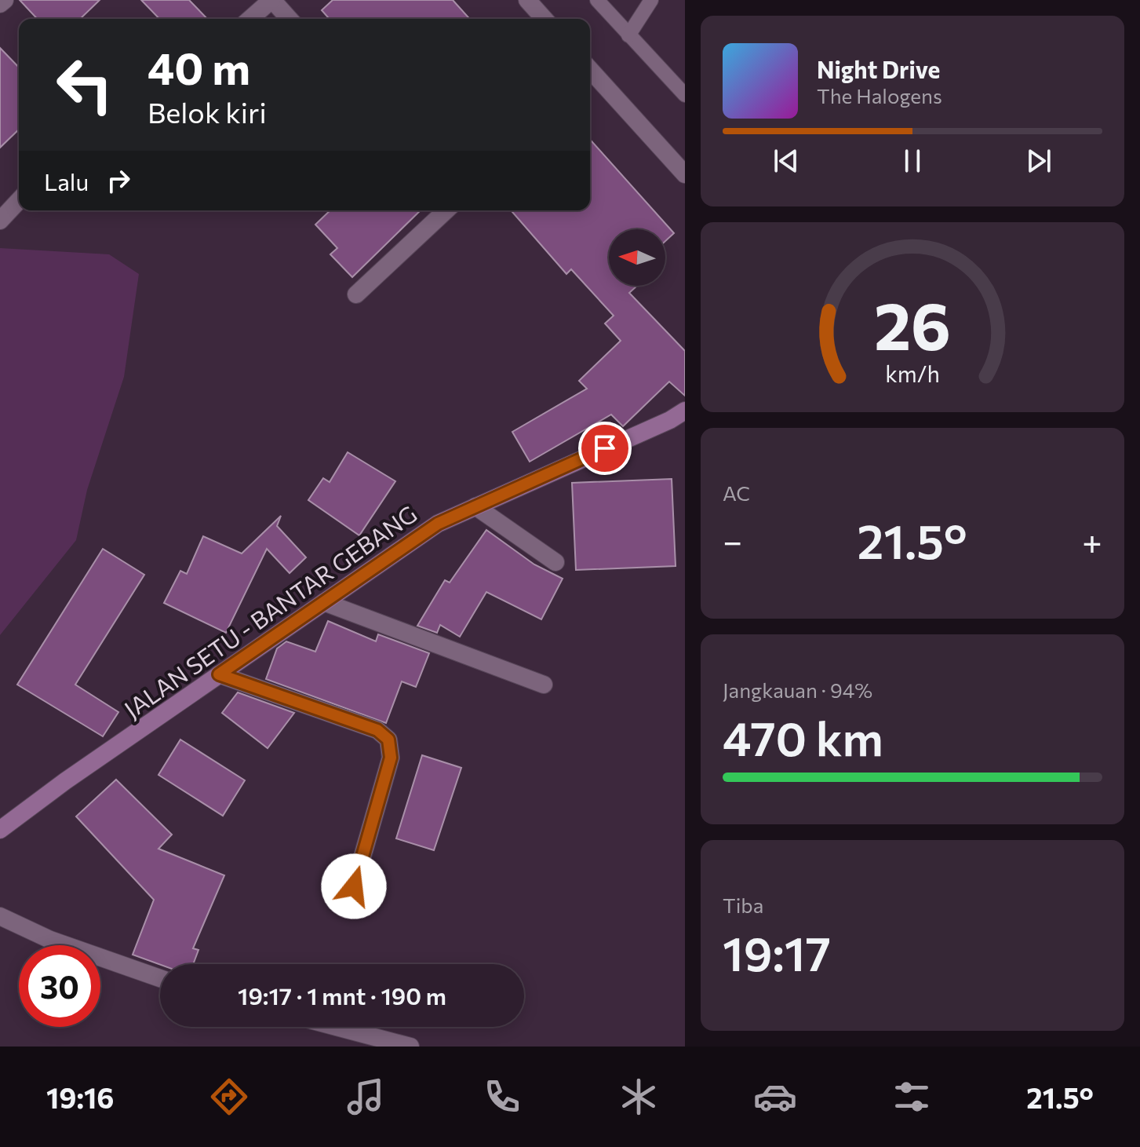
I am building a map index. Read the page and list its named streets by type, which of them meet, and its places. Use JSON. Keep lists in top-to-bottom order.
{
  "streets": {
    "main road": ["JALAN SETU - BANTAR GEBANG"]
  },
  "north": "left",
  "page": {
    "turn": ["40 m", "Belok kiri"],
    "song": ["Night Drive", "The Halogens"],
    "then": "Lalu",
    "tile": [
      "AC",
      ["Jangkauan · 94%", "470 km"],
      ["Tiba", "19:17"]
    ],
    "heat": ["−", "21.5°", "+"],
    "limit": "30",
    "trip": "19:17 · 1 mnt · 190 m",
    "tabs": ["19:16", "21.5°"],
    "gauge": ["26", "km/h"]
  }
}
